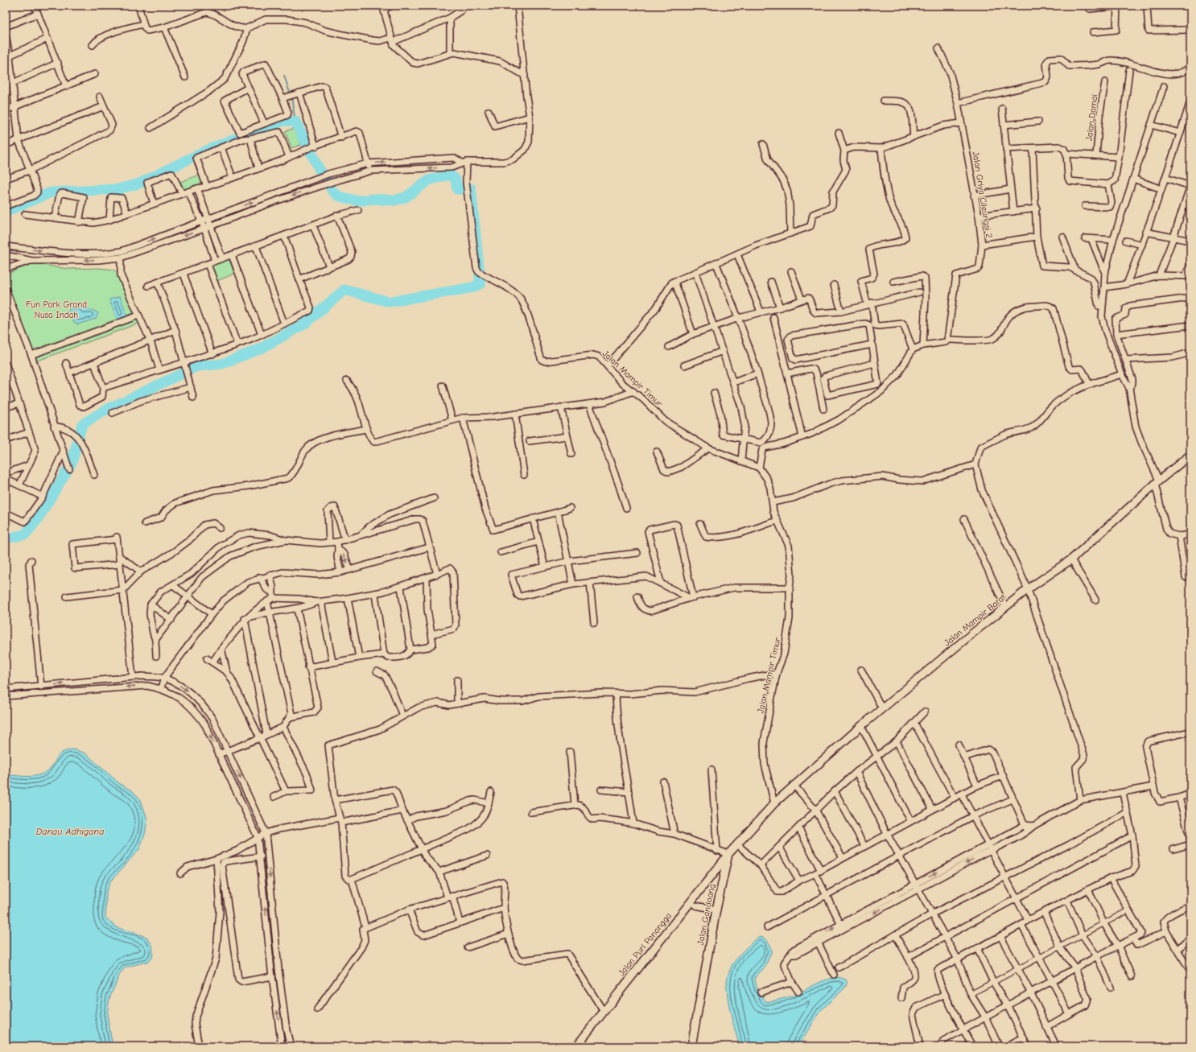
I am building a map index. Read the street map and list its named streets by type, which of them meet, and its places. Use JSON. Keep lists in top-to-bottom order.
{
  "streets": {
    "street": [
      "Jalan Damai",
      "Jalan Griya Cileungsi 2",
      "Jalan Mampir Timur",
      "Jalan Mampir Barat",
      "Jalan Gandoang",
      "Jalan Puri Panangga"
    ]
  },
  "crossings": [
    ["Jalan Mampir Timur", "Jalan Mampir Barat"],
    ["Jalan Gandoang", "Jalan Puri Panangga"]
  ],
  "water": ["Danau Adhigana"],
  "parks": ["Fun Park Grand Nusa Indah"]
}
